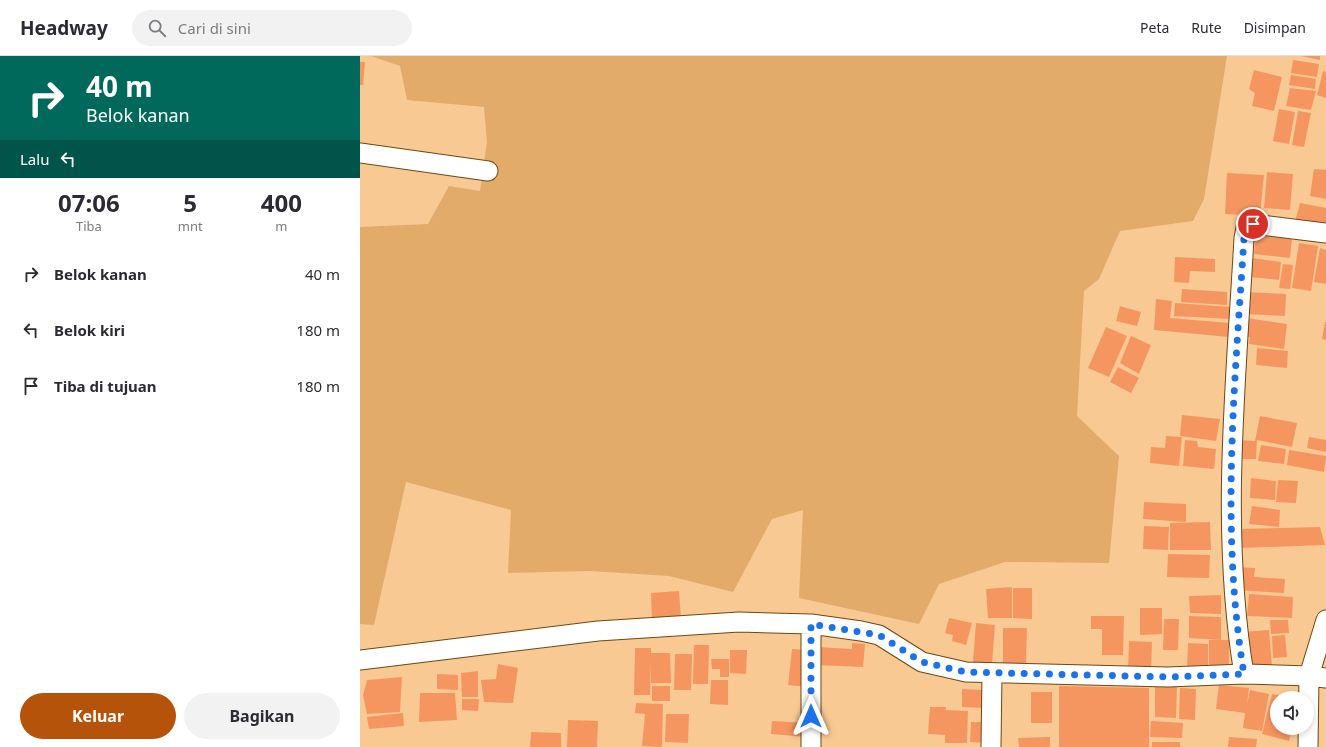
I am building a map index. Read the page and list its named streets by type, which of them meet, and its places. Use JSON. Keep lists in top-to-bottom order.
{
  "page": {
    "header": "Headway",
    "search": "Cari di sini",
    "nav": ["Peta", "Rute", "Disimpan"],
    "turn": ["40 m", "Belok kanan"],
    "then": "Lalu",
    "eta": [
      "07:06",
      "Tiba",
      "5",
      "mnt",
      "400",
      "m"
    ],
    "list": [
      {
        "name": "Belok kanan",
        "value": "40 m"
      },
      {
        "name": "Belok kiri",
        "value": "180 m"
      },
      {
        "name": "Tiba di tujuan",
        "value": "180 m"
      }
    ],
    "buttons": ["Keluar", "Bagikan"]
  }
}
